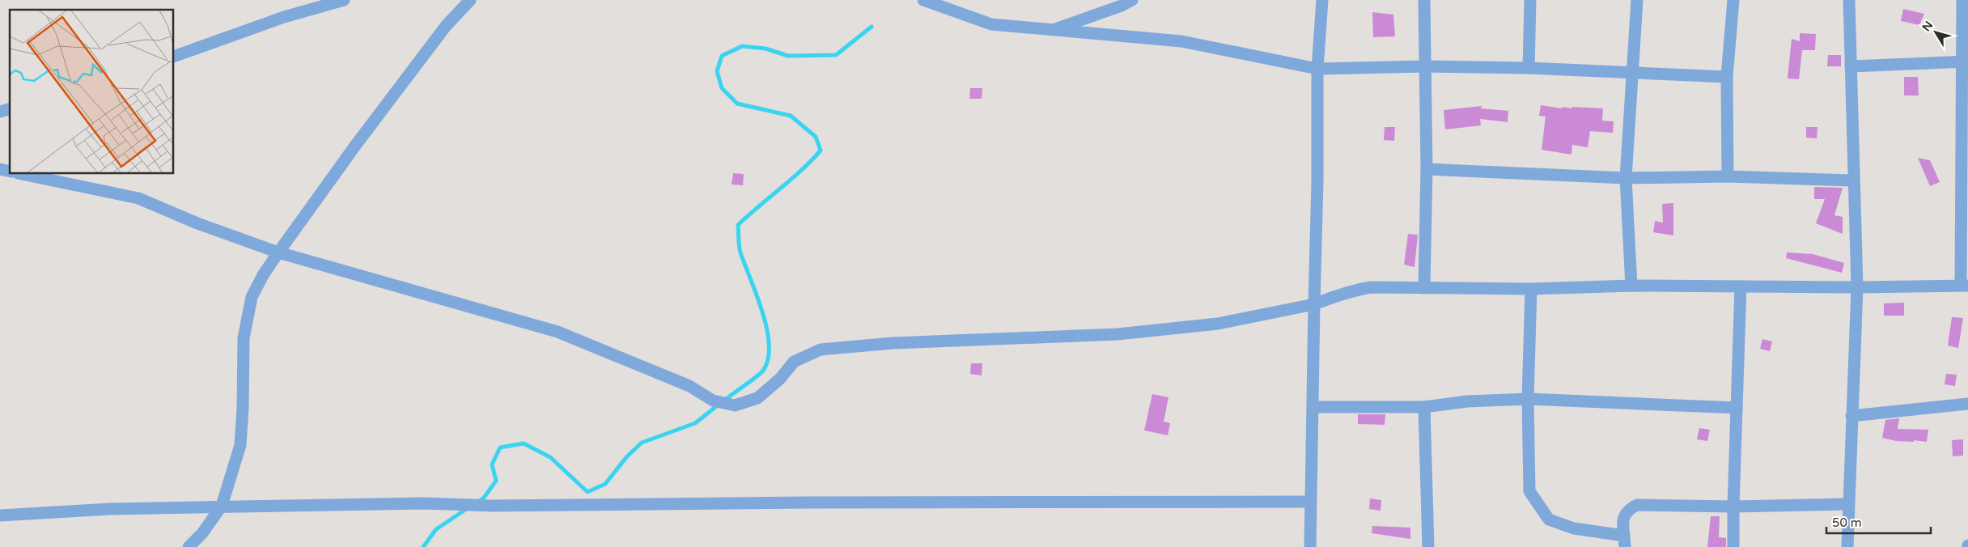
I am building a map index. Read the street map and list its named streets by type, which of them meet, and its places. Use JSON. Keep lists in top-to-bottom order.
{
  "scale_bar": "50 m",
  "north": "top left"
}
